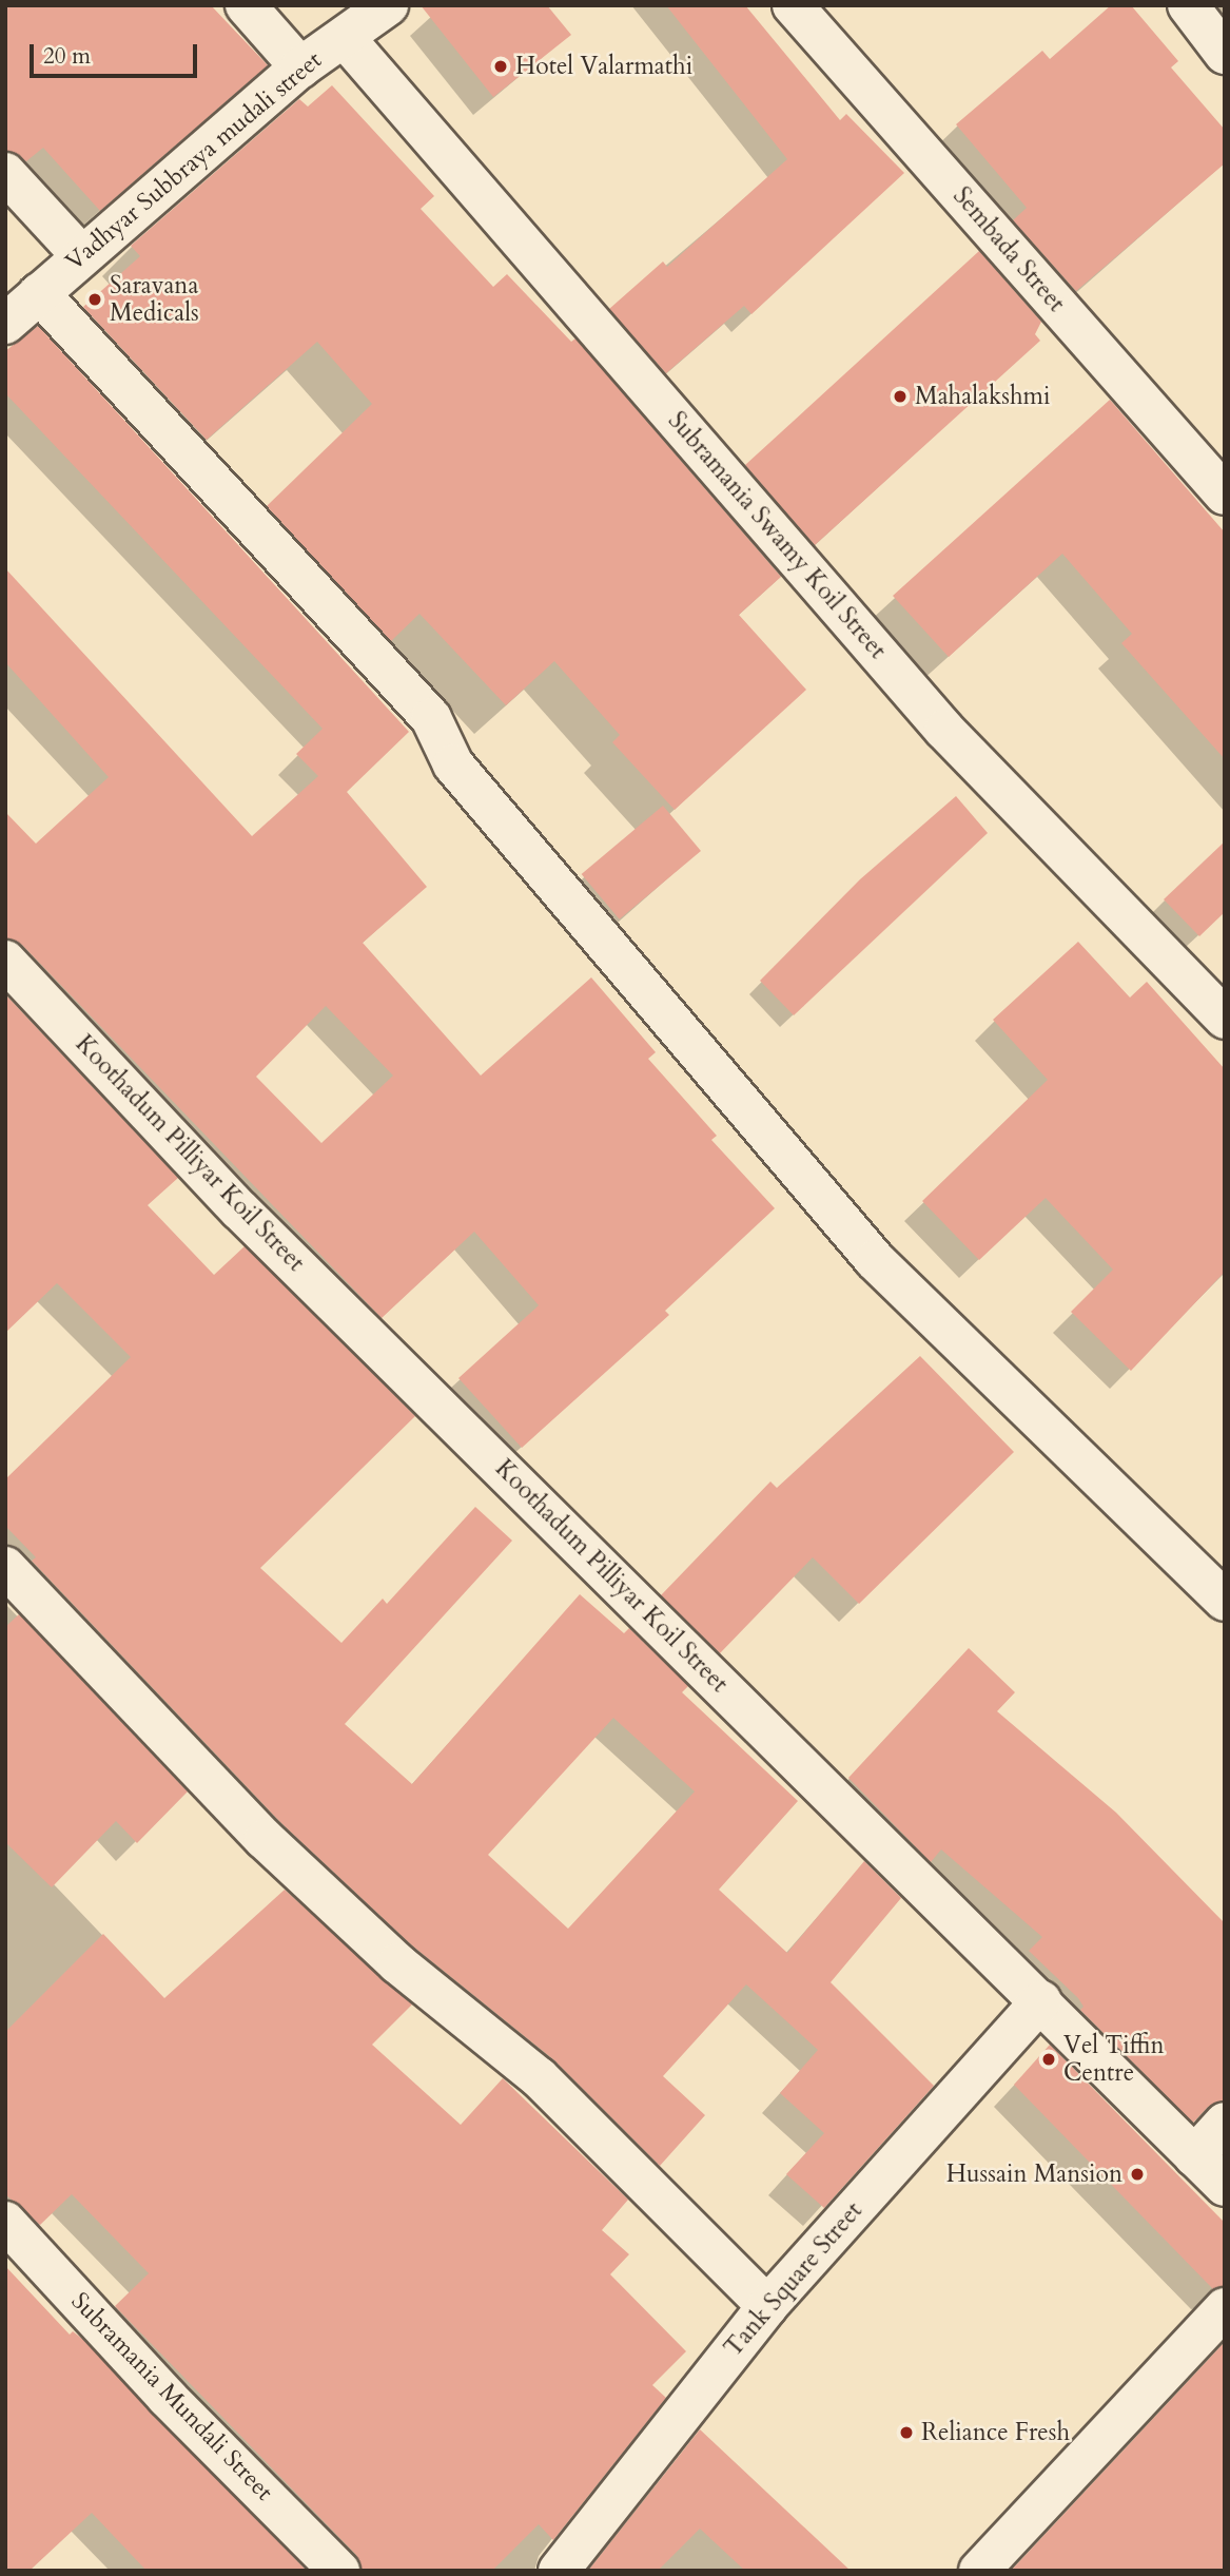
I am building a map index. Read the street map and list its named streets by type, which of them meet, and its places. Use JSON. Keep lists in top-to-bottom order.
{
  "streets": {
    "street": [
      "Vadhyar Subbraya mudali street",
      "Sembada Street",
      "Subramania Swamy Koil Street",
      "Koothadum Pilliyar Koil Street",
      "Tank Square Street",
      "Subramania Mundali Street"
    ]
  },
  "crossings": [
    ["Vadhyar Subbraya mudali street", "Subramania Swamy Koil Street"],
    ["Koothadum Pilliyar Koil Street", "Tank Square Street"]
  ],
  "places": [
    "Hotel Valarmathi",
    "Saravana Medicals",
    "Mahalakshmi",
    "Vel Tiffin Centre",
    "Hussain Mansion",
    "Reliance Fresh"
  ],
  "scale_bar": "20 m"
}
